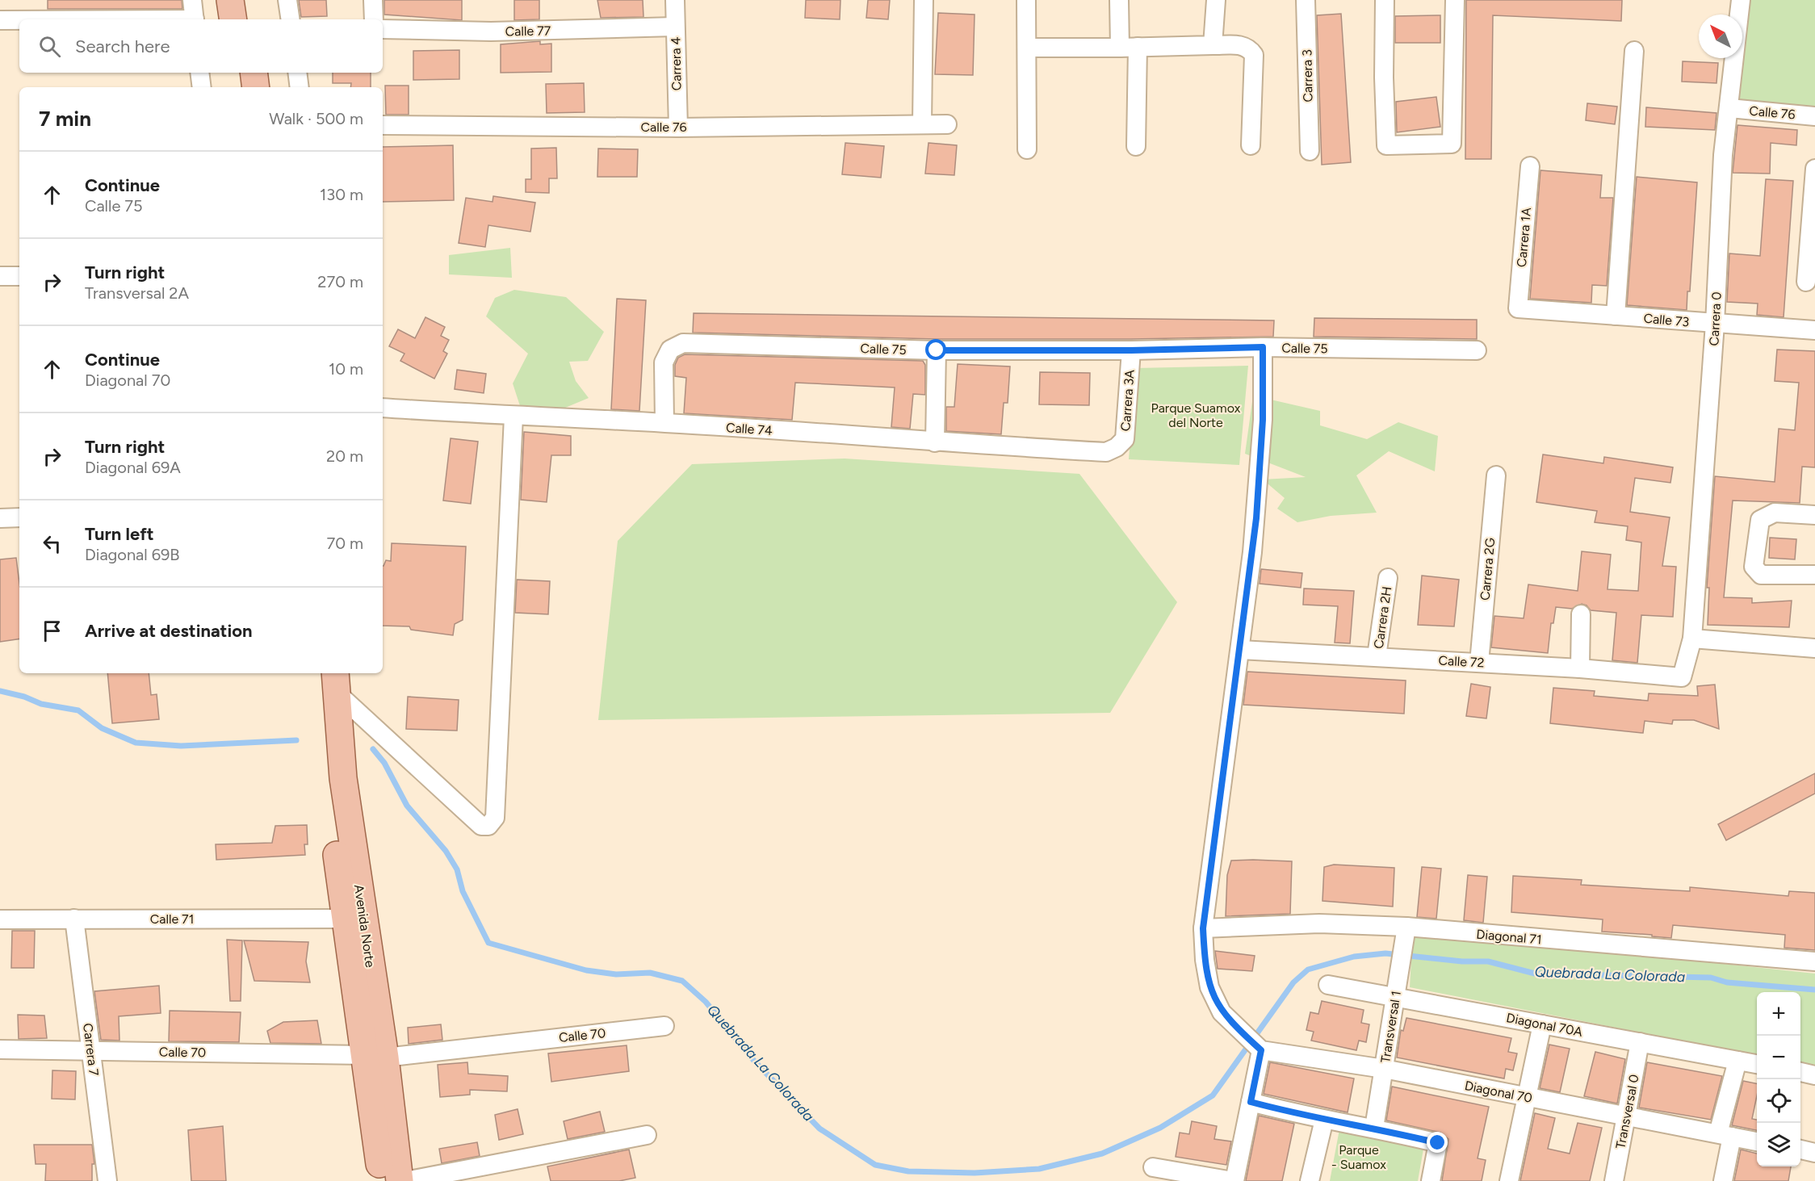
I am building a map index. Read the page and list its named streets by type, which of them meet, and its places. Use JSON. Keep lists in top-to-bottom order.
{
  "streets": {
    "main road": ["Avenida Norte"],
    "street": [
      "Calle 77",
      "Carrera 4",
      "Carrera 3",
      "Calle 76",
      "Carrera 1A",
      "Carrera 0",
      "Calle 73",
      "Calle 75",
      "Carrera 3A",
      "Calle 74",
      "Carrera 2G",
      "Carrera 2H",
      "Calle 72",
      "Calle 71",
      "Diagonal 71",
      "Diagonal 70A",
      "Transversal 1",
      "Calle 70",
      "Carrera 7",
      "Diagonal 70",
      "Transversal 0"
    ]
  },
  "crossings": [
    ["Calle 77", "Carrera 4"],
    ["Carrera 4", "Calle 76"],
    ["Calle 76", "Carrera 0"],
    ["Carrera 1A", "Calle 73"],
    ["Carrera 0", "Calle 73"],
    ["Carrera 0", "Calle 72"],
    ["Calle 75", "Carrera 3A"],
    ["Calle 75", "Calle 74"],
    ["Carrera 3A", "Calle 74"],
    ["Carrera 2G", "Calle 72"],
    ["Carrera 2H", "Calle 72"],
    ["Calle 71", "Avenida Norte"],
    ["Calle 71", "Carrera 7"],
    ["Avenida Norte", "Calle 70"],
    ["Diagonal 71", "Transversal 1"],
    ["Diagonal 70A", "Transversal 1"],
    ["Diagonal 70A", "Transversal 0"],
    ["Transversal 1", "Diagonal 70"],
    ["Calle 70", "Carrera 7"],
    ["Diagonal 70", "Transversal 0"]
  ],
  "water": ["Quebrada La Colorada"],
  "parks": ["Parque Suamox del Norte", "Parque - Suamox"],
  "north": "top left",
  "page": {
    "search": "Search here",
    "heading": ["7 min", "Walk · 500 m"],
    "list": [
      ["Continue", "Calle 75", "130 m"],
      ["Turn right", "Transversal 2A", "270 m"],
      ["Continue", "Diagonal 70", "10 m"],
      ["Turn right", "Diagonal 69A", "20 m"],
      ["Turn left", "Diagonal 69B", "70 m"],
      "Arrive at destination"
    ],
    "map_buttons": ["+", "−"]
  }
}
